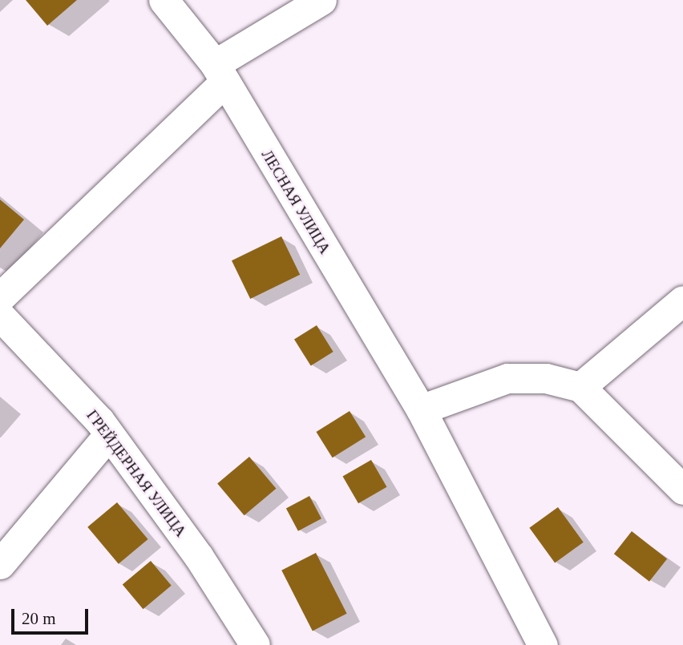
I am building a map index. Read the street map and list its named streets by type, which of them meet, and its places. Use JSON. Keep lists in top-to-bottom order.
{
  "streets": {
    "street": ["ЛЕСНАЯ УЛИЦА", "ГРЕЙДЕРНАЯ УЛИЦА"]
  },
  "scale_bar": "20 m"
}
